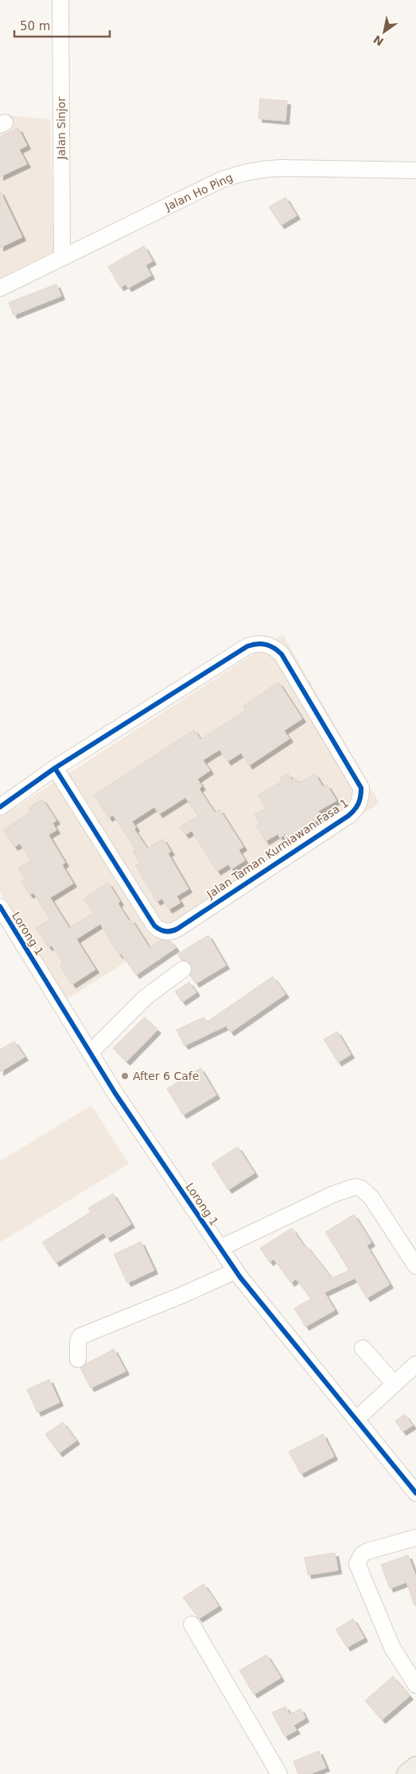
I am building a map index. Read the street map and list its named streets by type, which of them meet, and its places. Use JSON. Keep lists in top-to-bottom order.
{
  "streets": {
    "street": [
      "Jalan Sinjor",
      "Jalan Ho Ping",
      "Jalan Taman Kurniawan Fasa 1",
      "Lorong 1"
    ]
  },
  "crossings": [
    ["Jalan Sinjor", "Jalan Ho Ping"]
  ],
  "places": ["After 6 Cafe"],
  "scale_bar": "50 m",
  "north": "bottom left"
}
